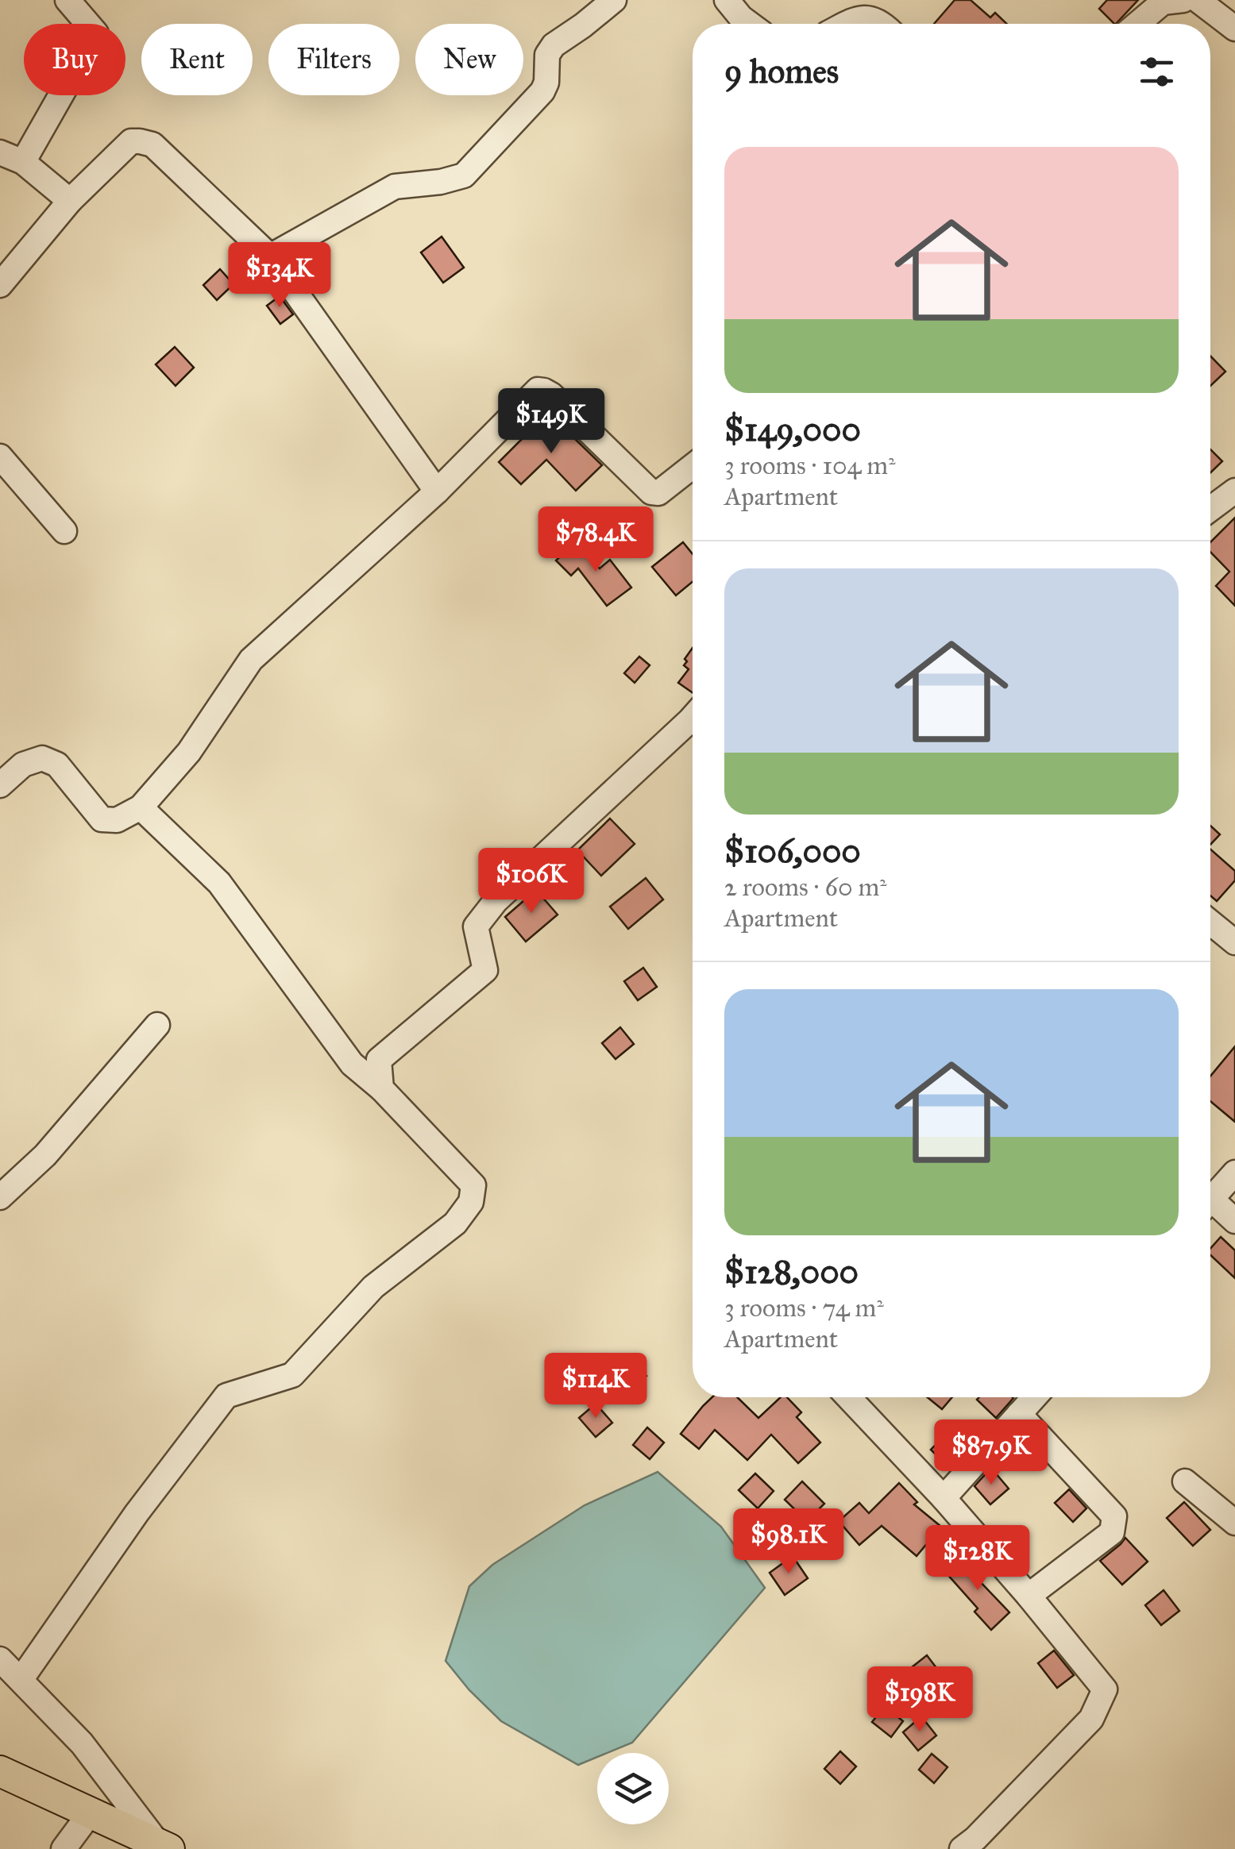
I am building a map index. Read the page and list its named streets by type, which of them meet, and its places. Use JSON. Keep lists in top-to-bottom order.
{
  "page": {
    "chip": [
      "Buy",
      "Rent",
      "Filters",
      "New"
    ],
    "heading": "9 homes",
    "list": [
      {
        "name": "$149,000",
        "note": "3 rooms · 104 m² · Apartment"
      },
      {
        "name": "$106,000",
        "note": "2 rooms · 60 m² · Apartment"
      },
      {
        "name": "$128,000",
        "note": "3 rooms · 74 m² · Apartment"
      }
    ],
    "price": [
      "$134K",
      "$149K",
      "$78.4K",
      "$106K",
      "$114K",
      "$87.9K",
      "$98.1K",
      "$128K",
      "$198K"
    ]
  }
}
